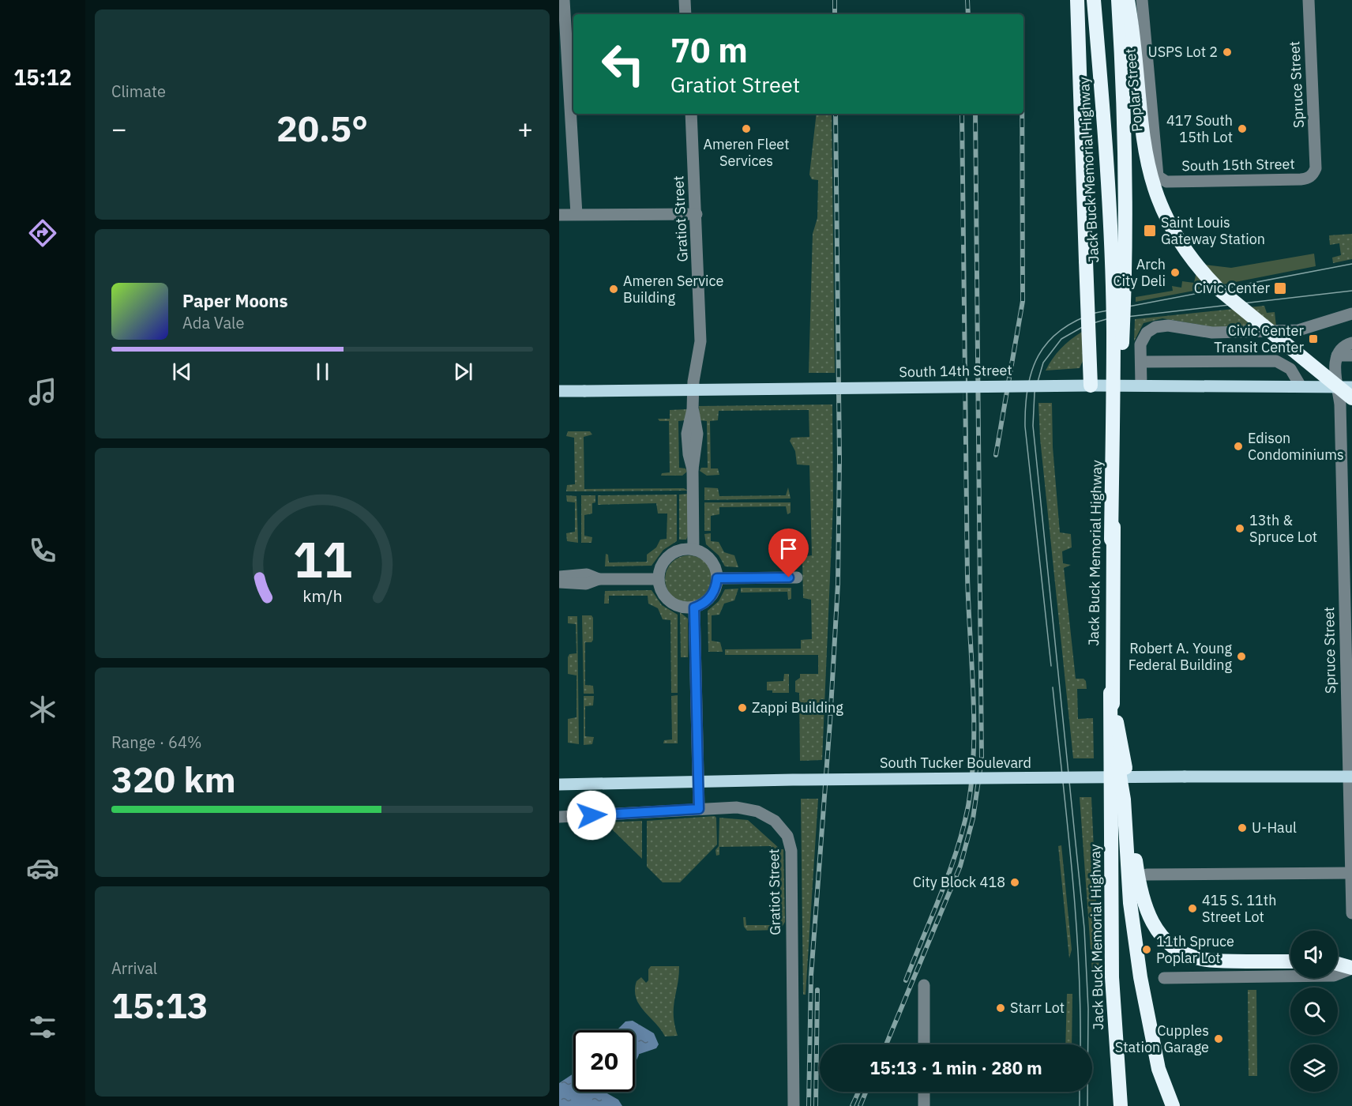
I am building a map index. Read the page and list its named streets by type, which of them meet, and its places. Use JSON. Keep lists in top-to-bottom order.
{
  "streets": {
    "highway": ["Jack Buck Memorial Highway"],
    "main road": ["South 14th Street", "South Tucker Boulevard"],
    "street": [
      "Spruce Street",
      "Poplar Street",
      "South 15th Street",
      "Gratiot Street"
    ]
  },
  "crossings": [
    ["Spruce Street", "South 15th Street"],
    ["Spruce Street", "South 14th Street"],
    ["Spruce Street", "South Tucker Boulevard"],
    ["Poplar Street", "South 15th Street"]
  ],
  "places": {
    "other": [
      "USPS Lot 2",
      "Ameren Fleet Services",
      "417 South 15th Lot",
      "Arch City Deli",
      "Ameren Service Building",
      "Edison Condominiums",
      "13th & Spruce Lot",
      "Robert A. Young Federal Building",
      "Zappi Building",
      "U-Haul",
      "City Block 418",
      "415 S. 11th Street Lot",
      "11th Spruce Poplar Lot",
      "Starr Lot",
      "Cupples Station Garage"
    ],
    "transit": ["Saint Louis Gateway Station", "Civic Center", "Civic Center Transit Center"]
  },
  "page": {
    "tabs": "15:12",
    "tile": [
      "Climate",
      ["Range · 64%", "320 km"],
      ["Arrival", "15:13"]
    ],
    "turn": ["70 m", "Gratiot Street"],
    "heat": ["−", "20.5°", "+"],
    "song": ["Paper Moons", "Ada Vale"],
    "limit": "20",
    "trip": "15:13 · 1 min · 280 m",
    "gauge": ["11", "km/h"]
  }
}
